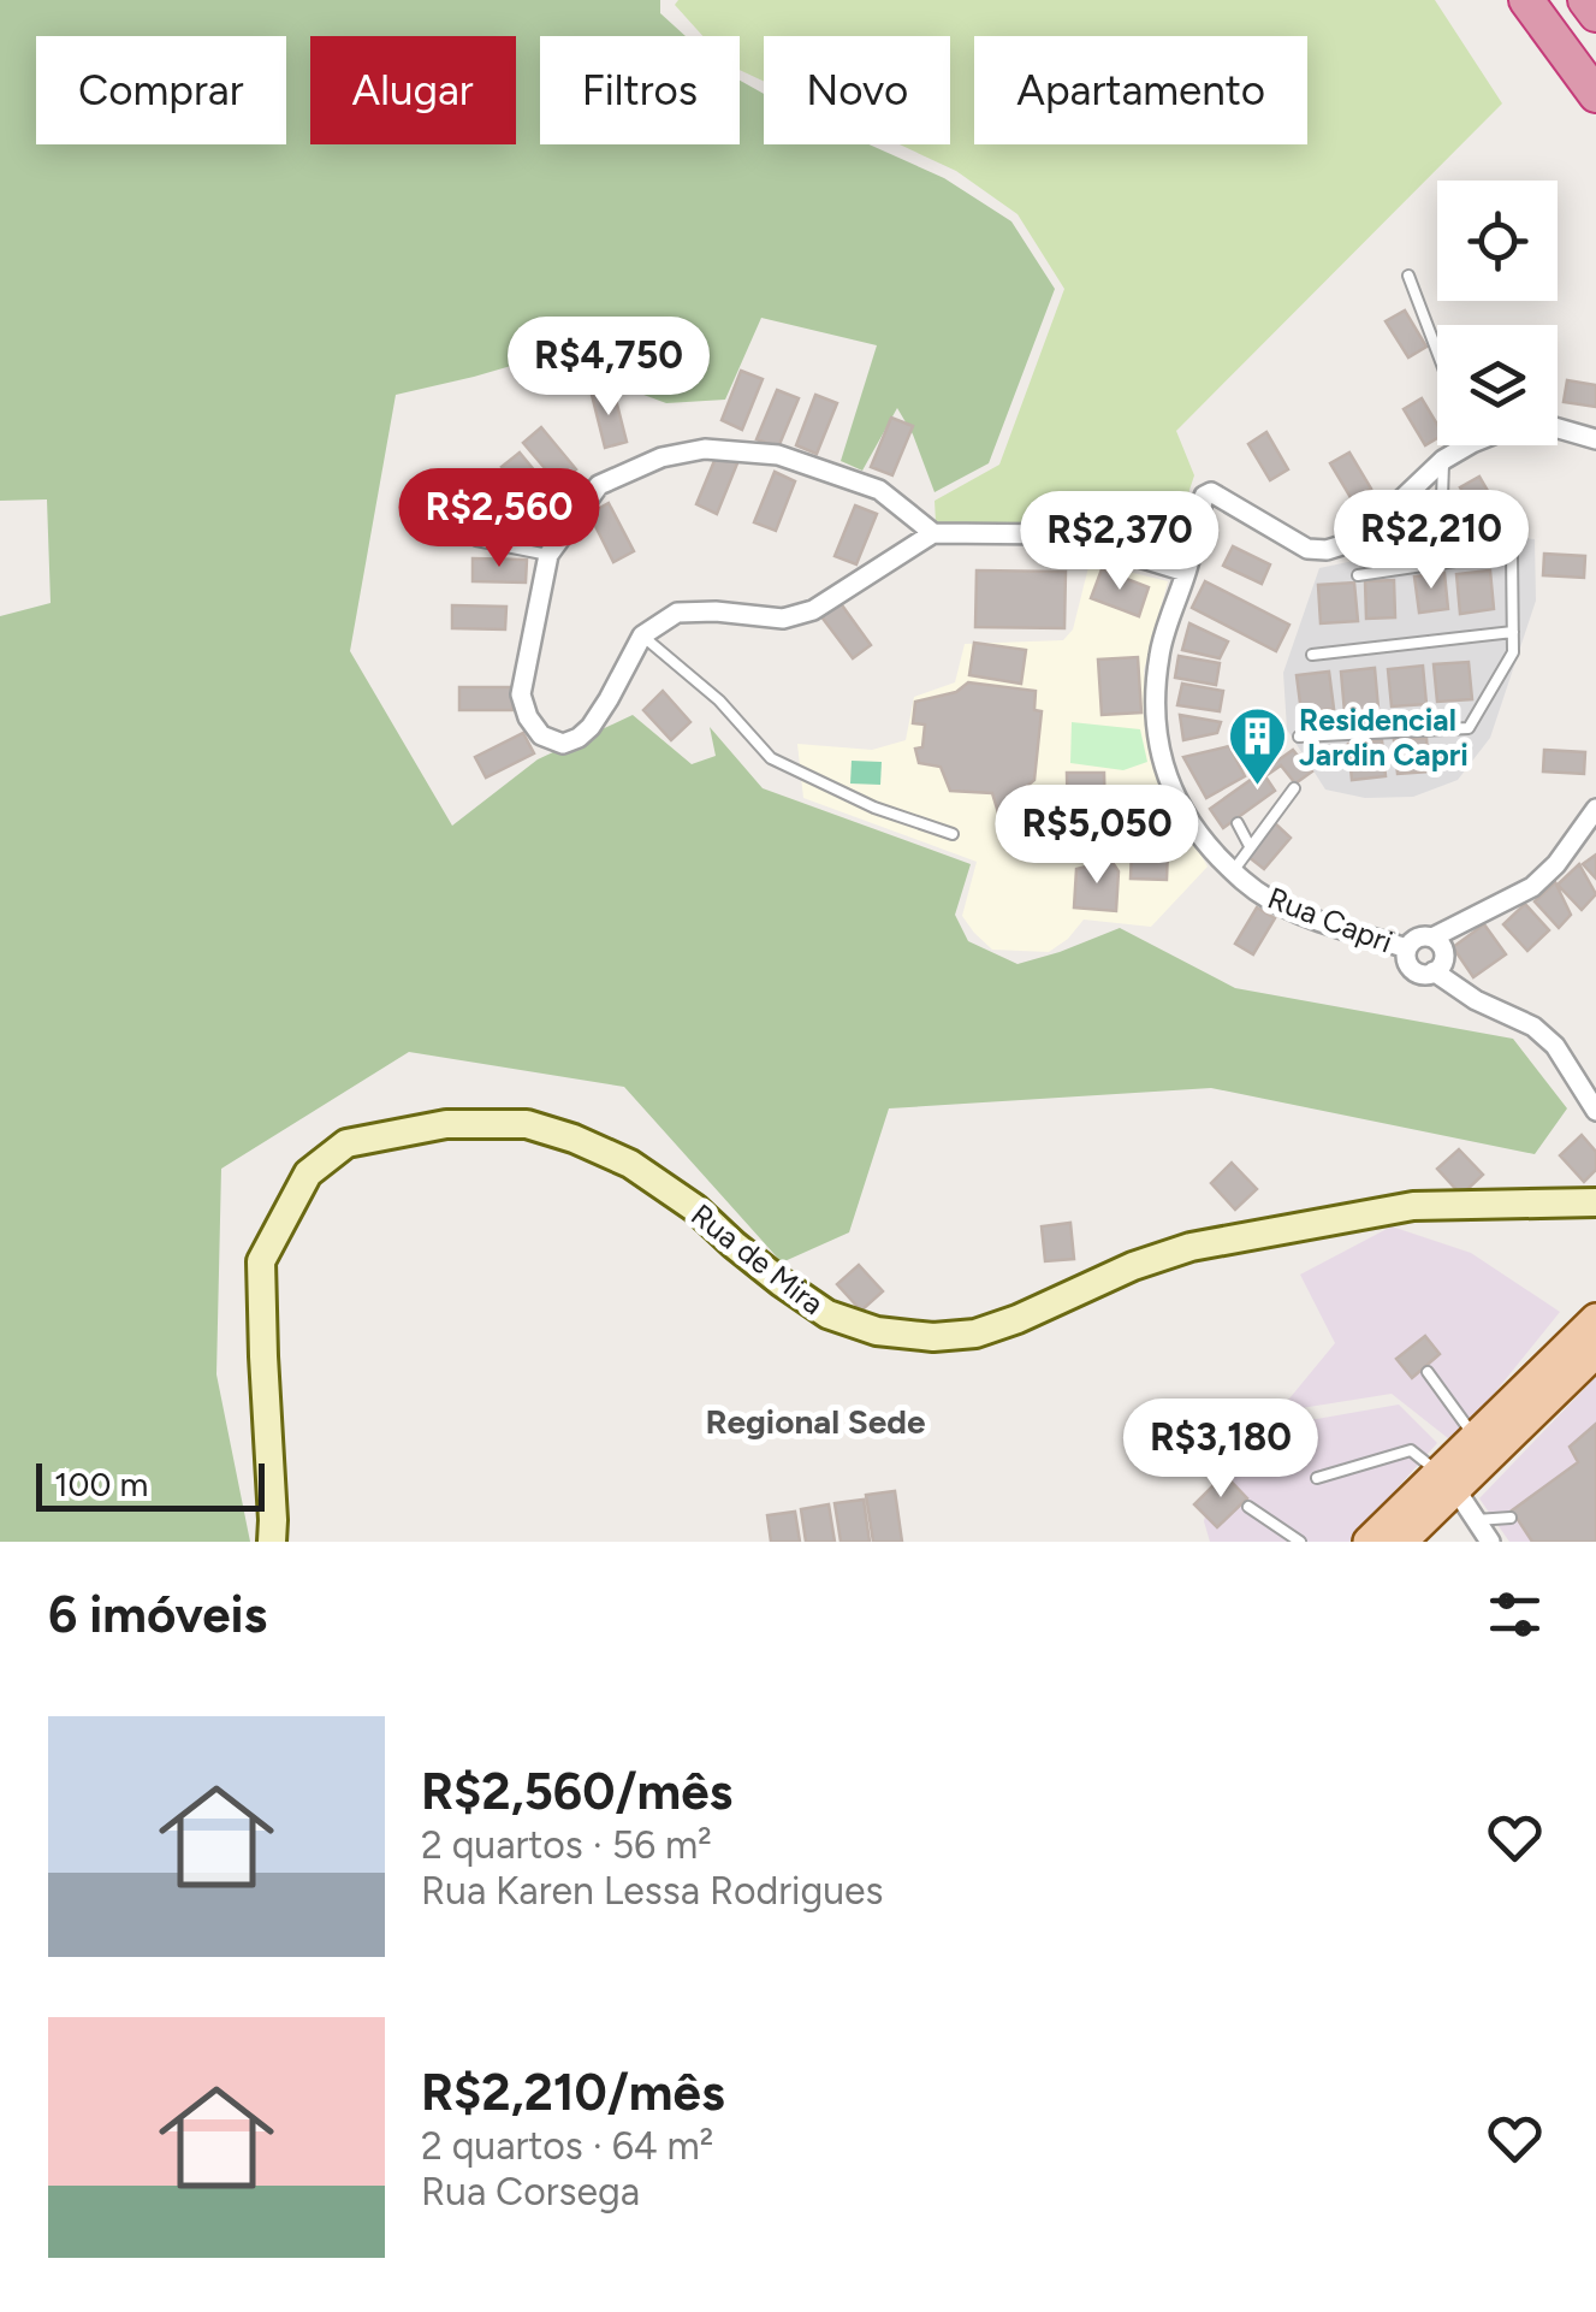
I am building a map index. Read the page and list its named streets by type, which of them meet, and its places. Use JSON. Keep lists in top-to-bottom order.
{
  "streets": {
    "street": ["Rua Capri", "Rua de Mira"]
  },
  "districts": ["Regional Sede"],
  "places": {
    "building": ["Residencial Jardin Capri"]
  },
  "scale_bar": "100 m",
  "page": {
    "chip": [
      "Comprar",
      "Alugar",
      "Filtros",
      "Novo",
      "Apartamento"
    ],
    "price": [
      "R$4,750",
      "R$2,560",
      "R$2,210",
      "R$2,370",
      "R$5,050",
      "R$3,180"
    ],
    "scale": "100 m",
    "heading": "6 imóveis",
    "list": [
      {
        "name": "R$2,560/mês",
        "note": "2 quartos · 56 m² · Rua Karen Lessa Rodrigues"
      },
      {
        "name": "R$2,210/mês",
        "note": "2 quartos · 64 m² · Rua Corsega"
      }
    ]
  }
}
